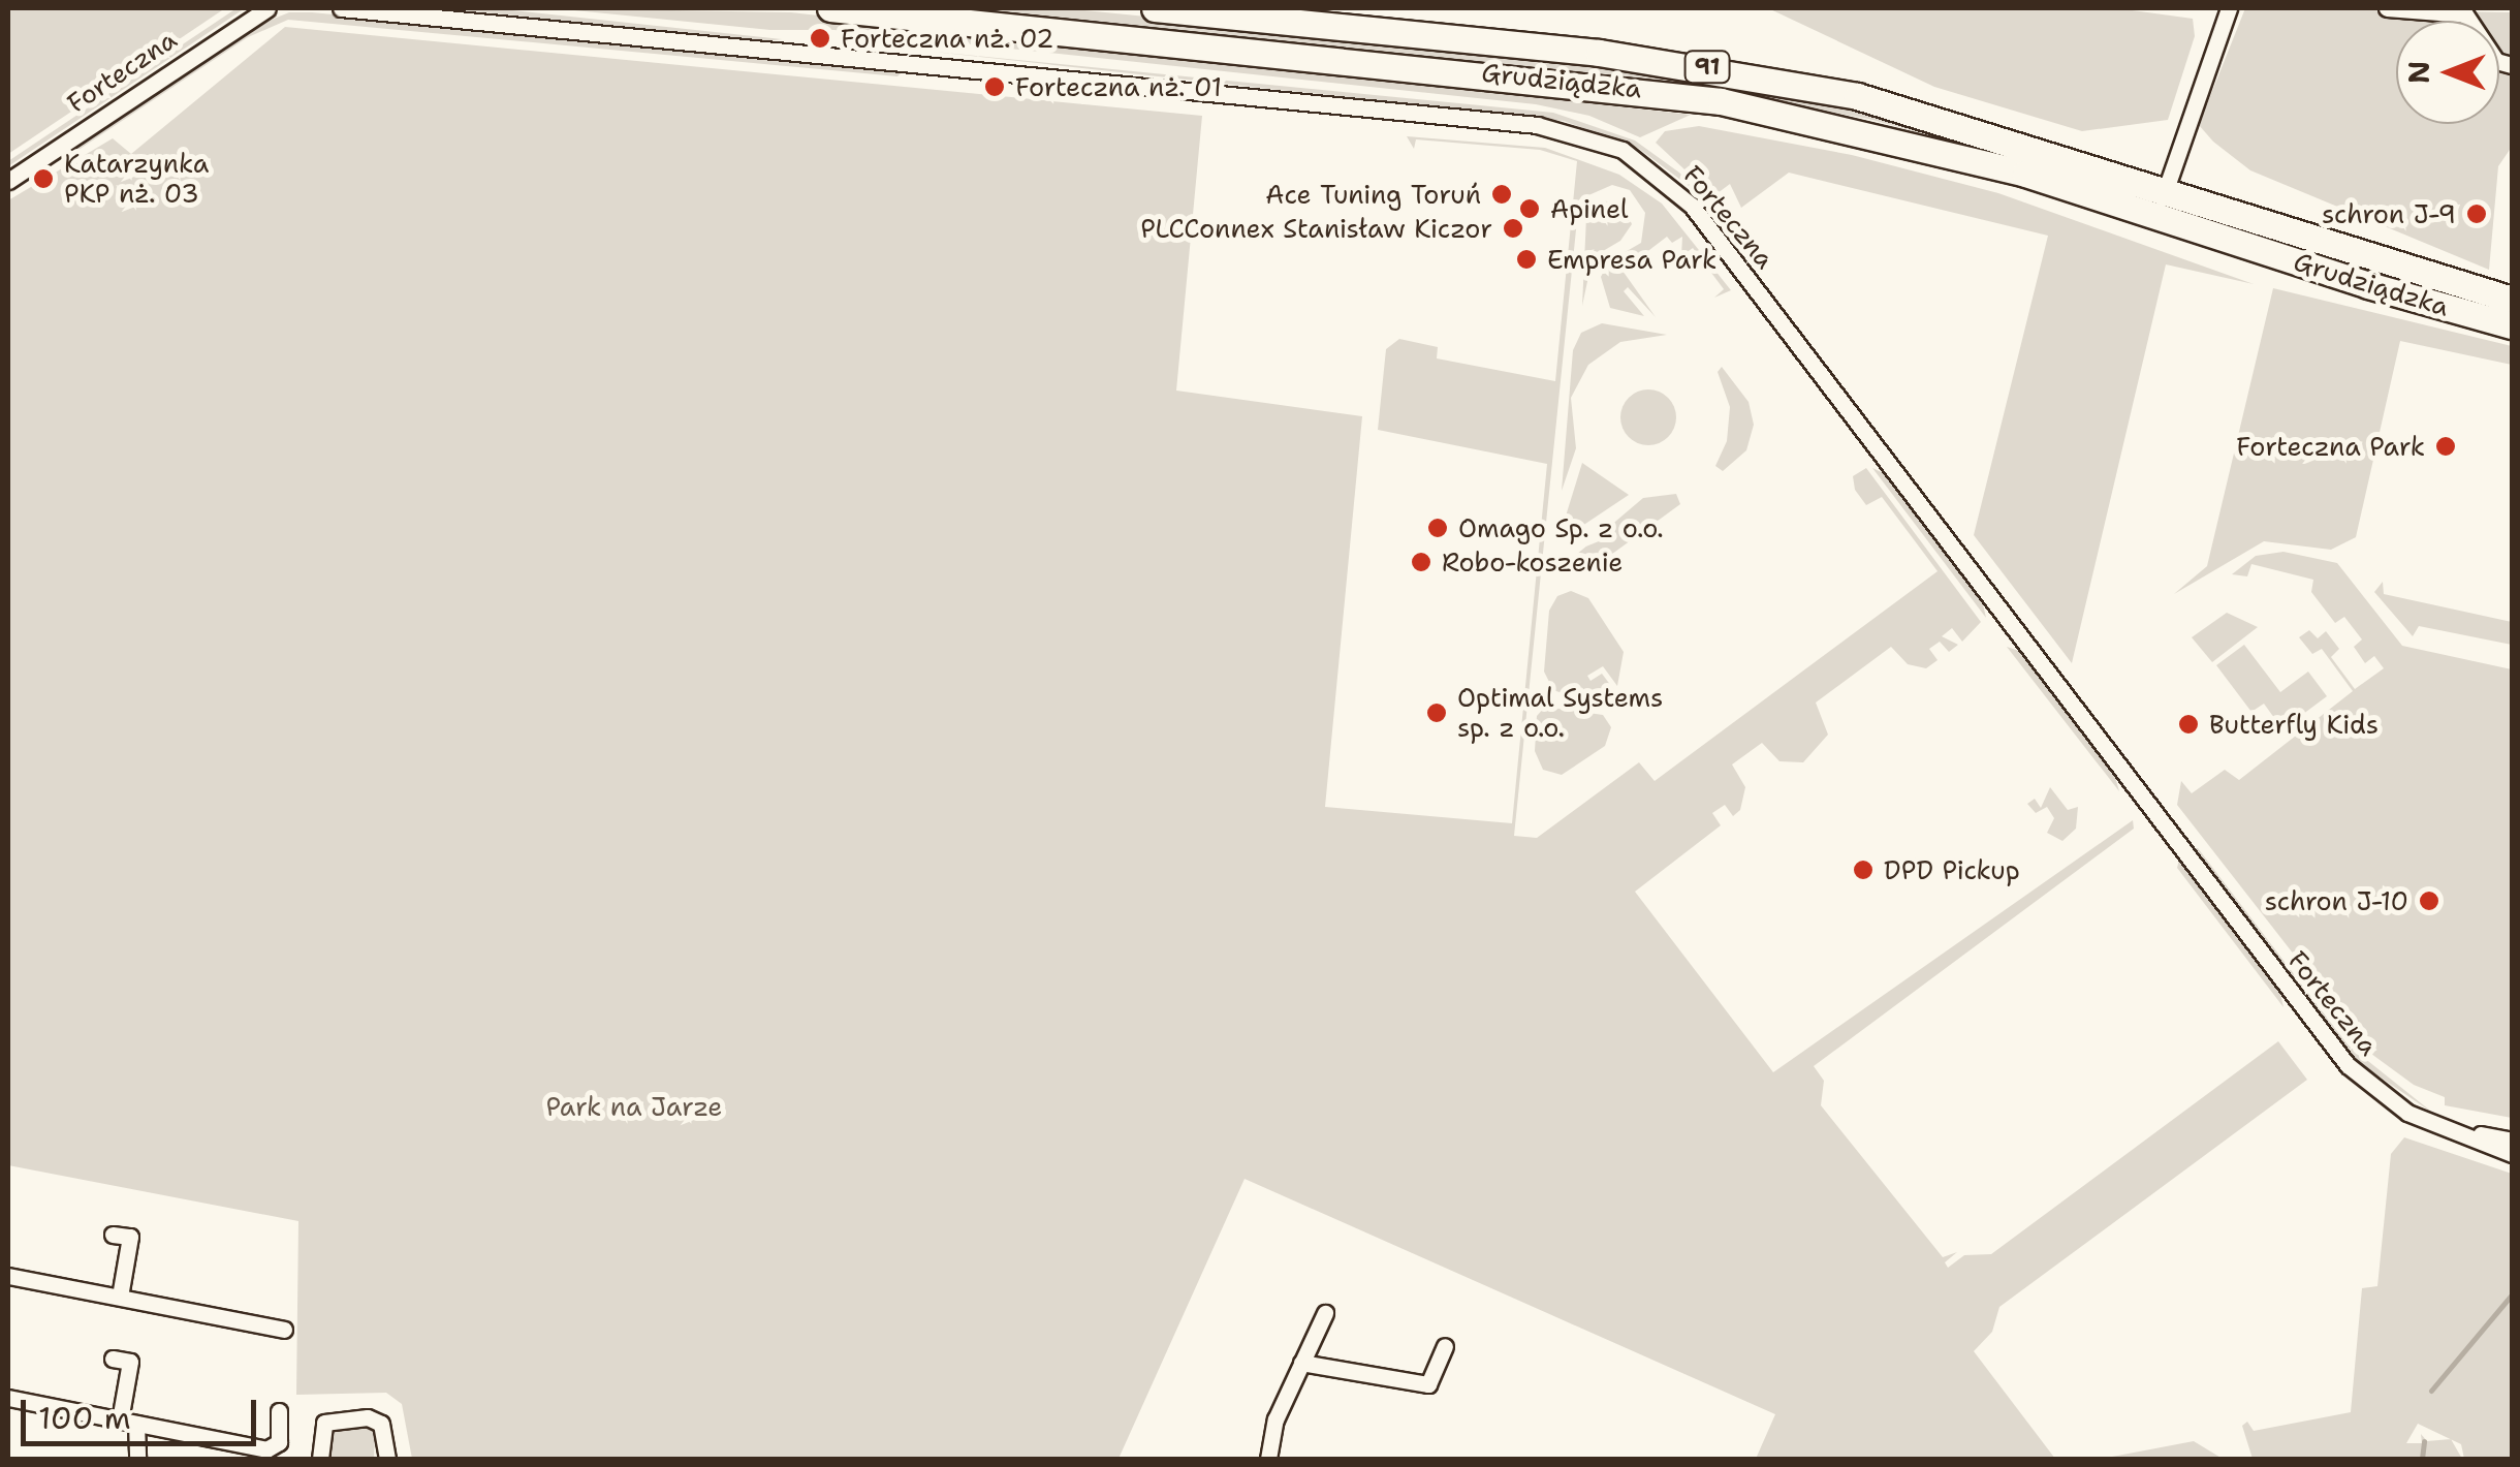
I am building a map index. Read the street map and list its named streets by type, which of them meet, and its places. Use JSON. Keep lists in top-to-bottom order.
{
  "streets": {
    "main road": ["91", "Grudziądzka"],
    "street": ["Forteczna"]
  },
  "parks": ["Park na Jarze"],
  "places": [
    "Forteczna nż. 02",
    "Forteczna nż. 01",
    "Katarzynka PKP nż. 03",
    "Ace Tuning Toruń",
    "Apinel",
    "schron J-9",
    "PLCConnex Stanisław Kiczor",
    "Empresa Park",
    "Forteczna Park",
    "Omago Sp. z o.o.",
    "Robo-koszenie",
    "Optimal Systems sp. z o.o.",
    "Butterfly Kids",
    "DPD Pickup",
    "schron J-10"
  ],
  "scale_bar": "100 m",
  "north": "left"
}
